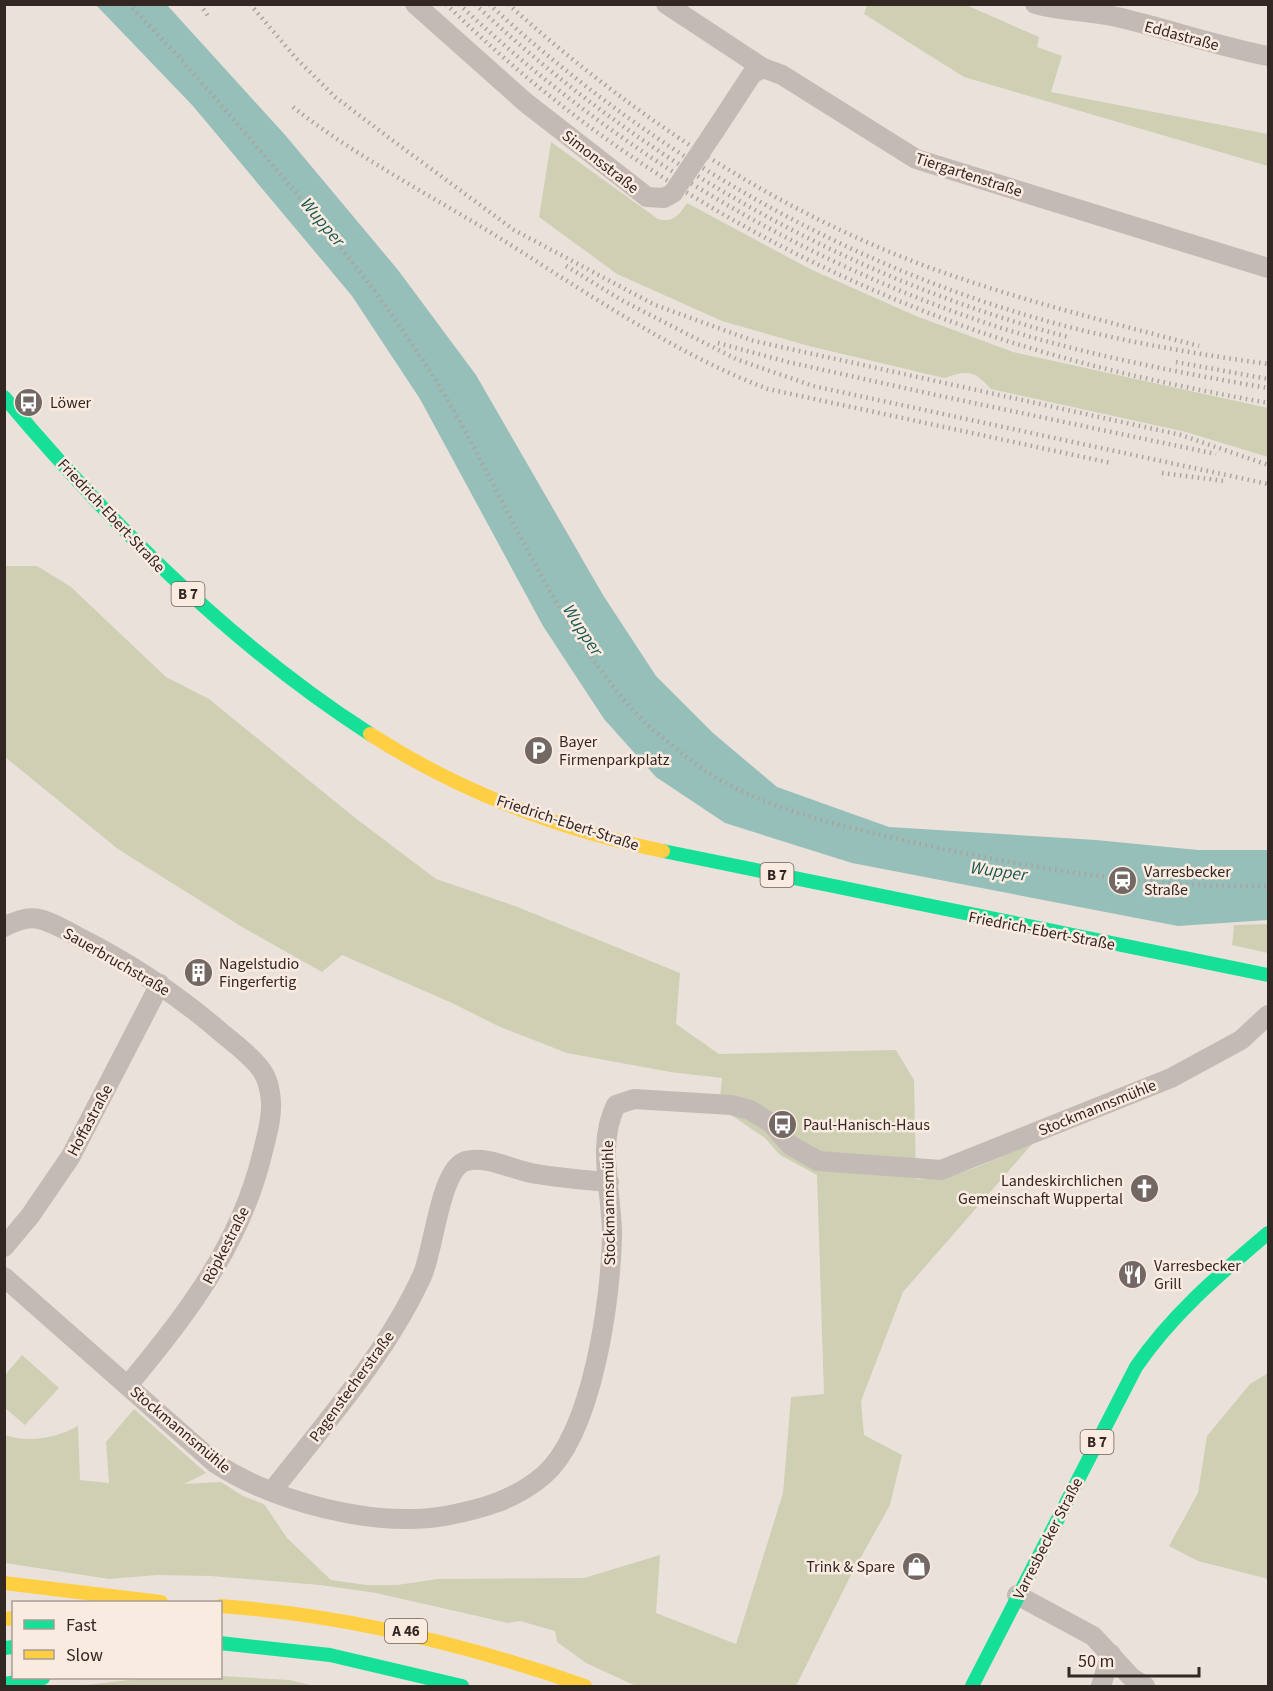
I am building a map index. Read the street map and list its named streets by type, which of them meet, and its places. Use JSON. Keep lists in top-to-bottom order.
{
  "streets": {
    "main road": [
      "Friedrich-Ebert-Straße",
      "B 7",
      "Varresbecker Straße",
      "A 46"
    ],
    "street": [
      "Eddastraße",
      "Simonsstraße",
      "Tiergartenstraße",
      "Sauerbruchstraße",
      "Stockmannsmühle",
      "Hoffastraße",
      "Röpkestraße",
      "Pagenstecherstraße"
    ]
  },
  "crossings": [
    ["Simonsstraße", "Tiergartenstraße"],
    ["Sauerbruchstraße", "Hoffastraße"],
    ["Sauerbruchstraße", "Röpkestraße"],
    ["Stockmannsmühle", "Röpkestraße"],
    ["Stockmannsmühle", "Pagenstecherstraße"]
  ],
  "water": ["Wupper"],
  "places": {
    "bus stop": ["Löwer", "Paul-Hanisch-Haus"],
    "parking": ["Bayer Firmenparkplatz"],
    "station": ["Varresbecker Straße"],
    "building": ["Nagelstudio Fingerfertig"],
    "church": ["Landeskirchlichen Gemeinschaft Wuppertal"],
    "restaurant": ["Varresbecker Grill"],
    "shop": ["Trink & Spare"]
  },
  "legend": ["Fast", "Slow"],
  "scale_bar": "50 m"
}
